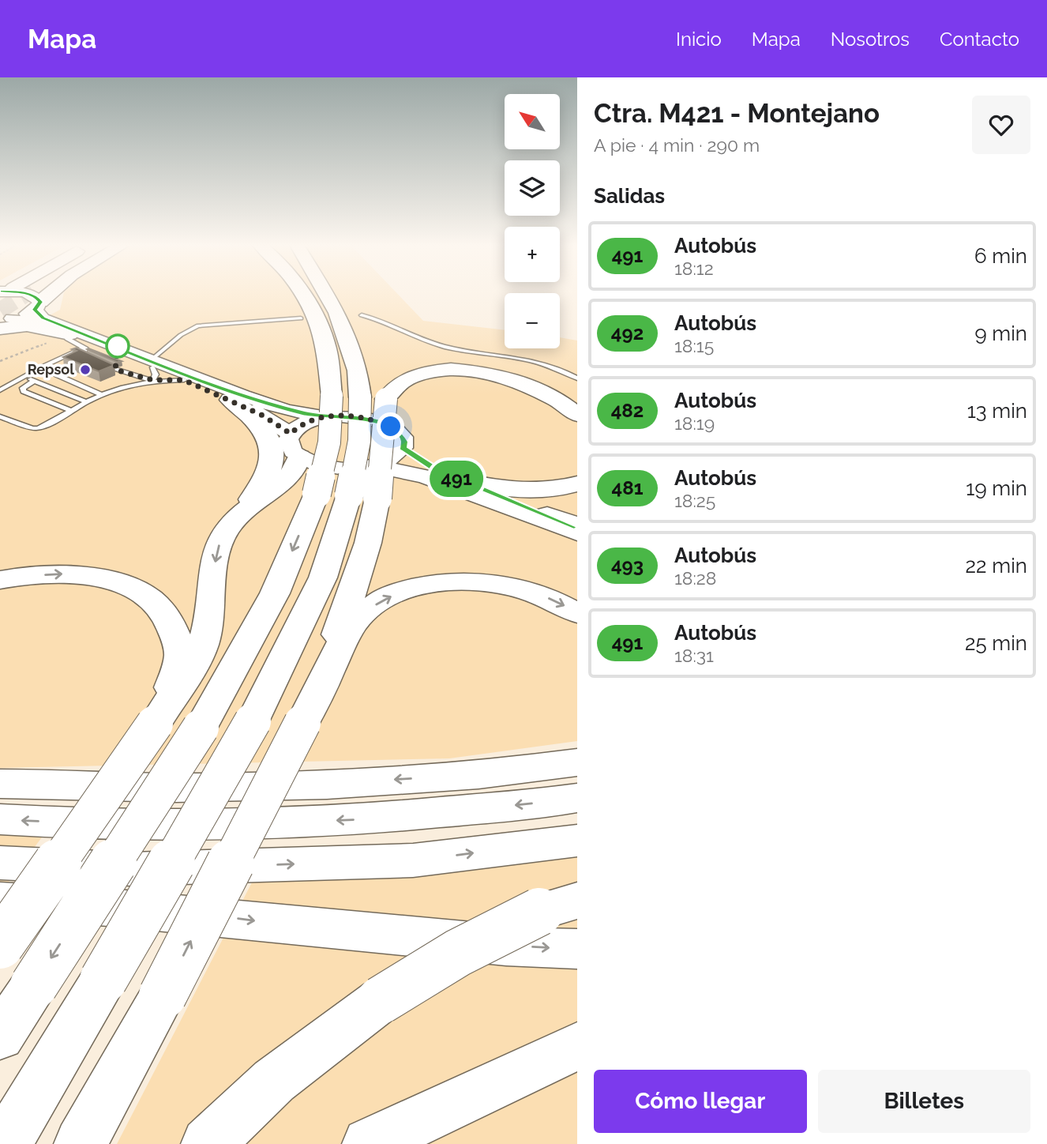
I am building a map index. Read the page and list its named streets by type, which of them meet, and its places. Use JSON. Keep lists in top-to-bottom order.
{
  "places": ["Repsol"],
  "lines": ["bus line 491"],
  "north": "top left",
  "page": {
    "header": "Mapa",
    "nav": [
      "Inicio",
      "Mapa",
      "Nosotros",
      "Contacto"
    ],
    "on_map": "491",
    "heading": [
      ["Ctra. M421 - Montejano", "A pie · 4 min · 290 m"],
      "Salidas"
    ],
    "map_buttons": ["+", "−"],
    "list": [
      {
        "mark": "491",
        "name": "Autobús",
        "note": "18:12",
        "value": "6 min"
      },
      {
        "mark": "492",
        "name": "Autobús",
        "note": "18:15",
        "value": "9 min"
      },
      {
        "mark": "482",
        "name": "Autobús",
        "note": "18:19",
        "value": "13 min"
      },
      {
        "mark": "481",
        "name": "Autobús",
        "note": "18:25",
        "value": "19 min"
      },
      {
        "mark": "493",
        "name": "Autobús",
        "note": "18:28",
        "value": "22 min"
      },
      {
        "mark": "491",
        "name": "Autobús",
        "note": "18:31",
        "value": "25 min"
      }
    ],
    "buttons": ["Cómo llegar", "Billetes"]
  }
}
